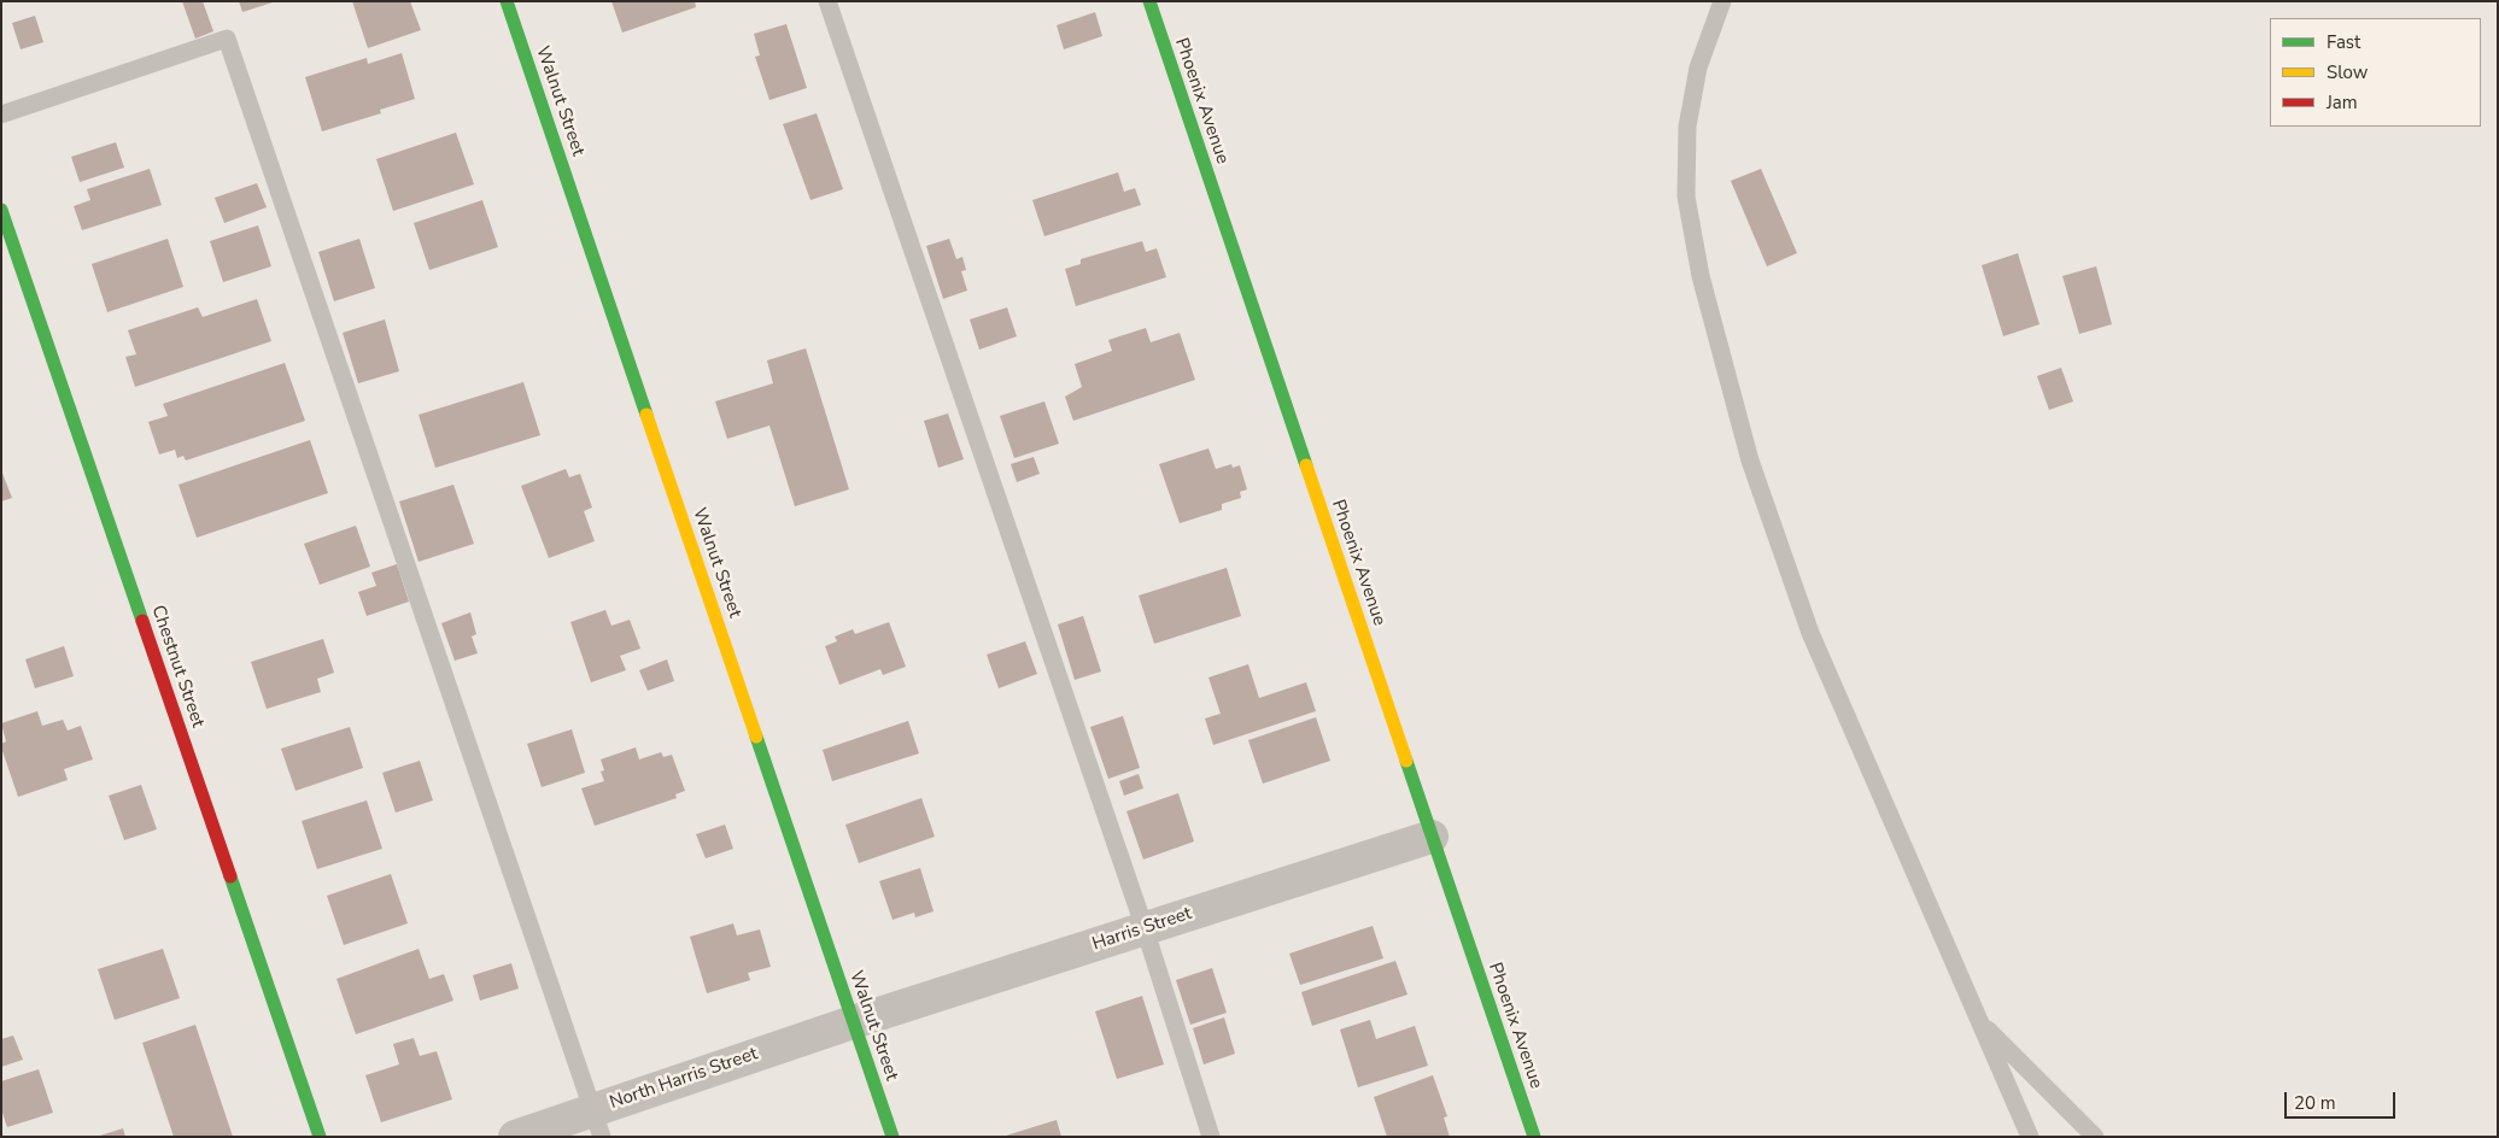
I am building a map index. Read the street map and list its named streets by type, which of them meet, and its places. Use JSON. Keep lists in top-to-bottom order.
{
  "streets": {
    "street": [
      "Walnut Street",
      "Phoenix Avenue",
      "Chestnut Street",
      "Harris Street",
      "North Harris Street"
    ]
  },
  "crossings": [
    ["Walnut Street", "Harris Street"],
    ["Walnut Street", "North Harris Street"],
    ["Phoenix Avenue", "Harris Street"],
    ["Harris Street", "North Harris Street"]
  ],
  "legend": ["Fast", "Slow", "Jam"],
  "scale_bar": "20 m"
}
